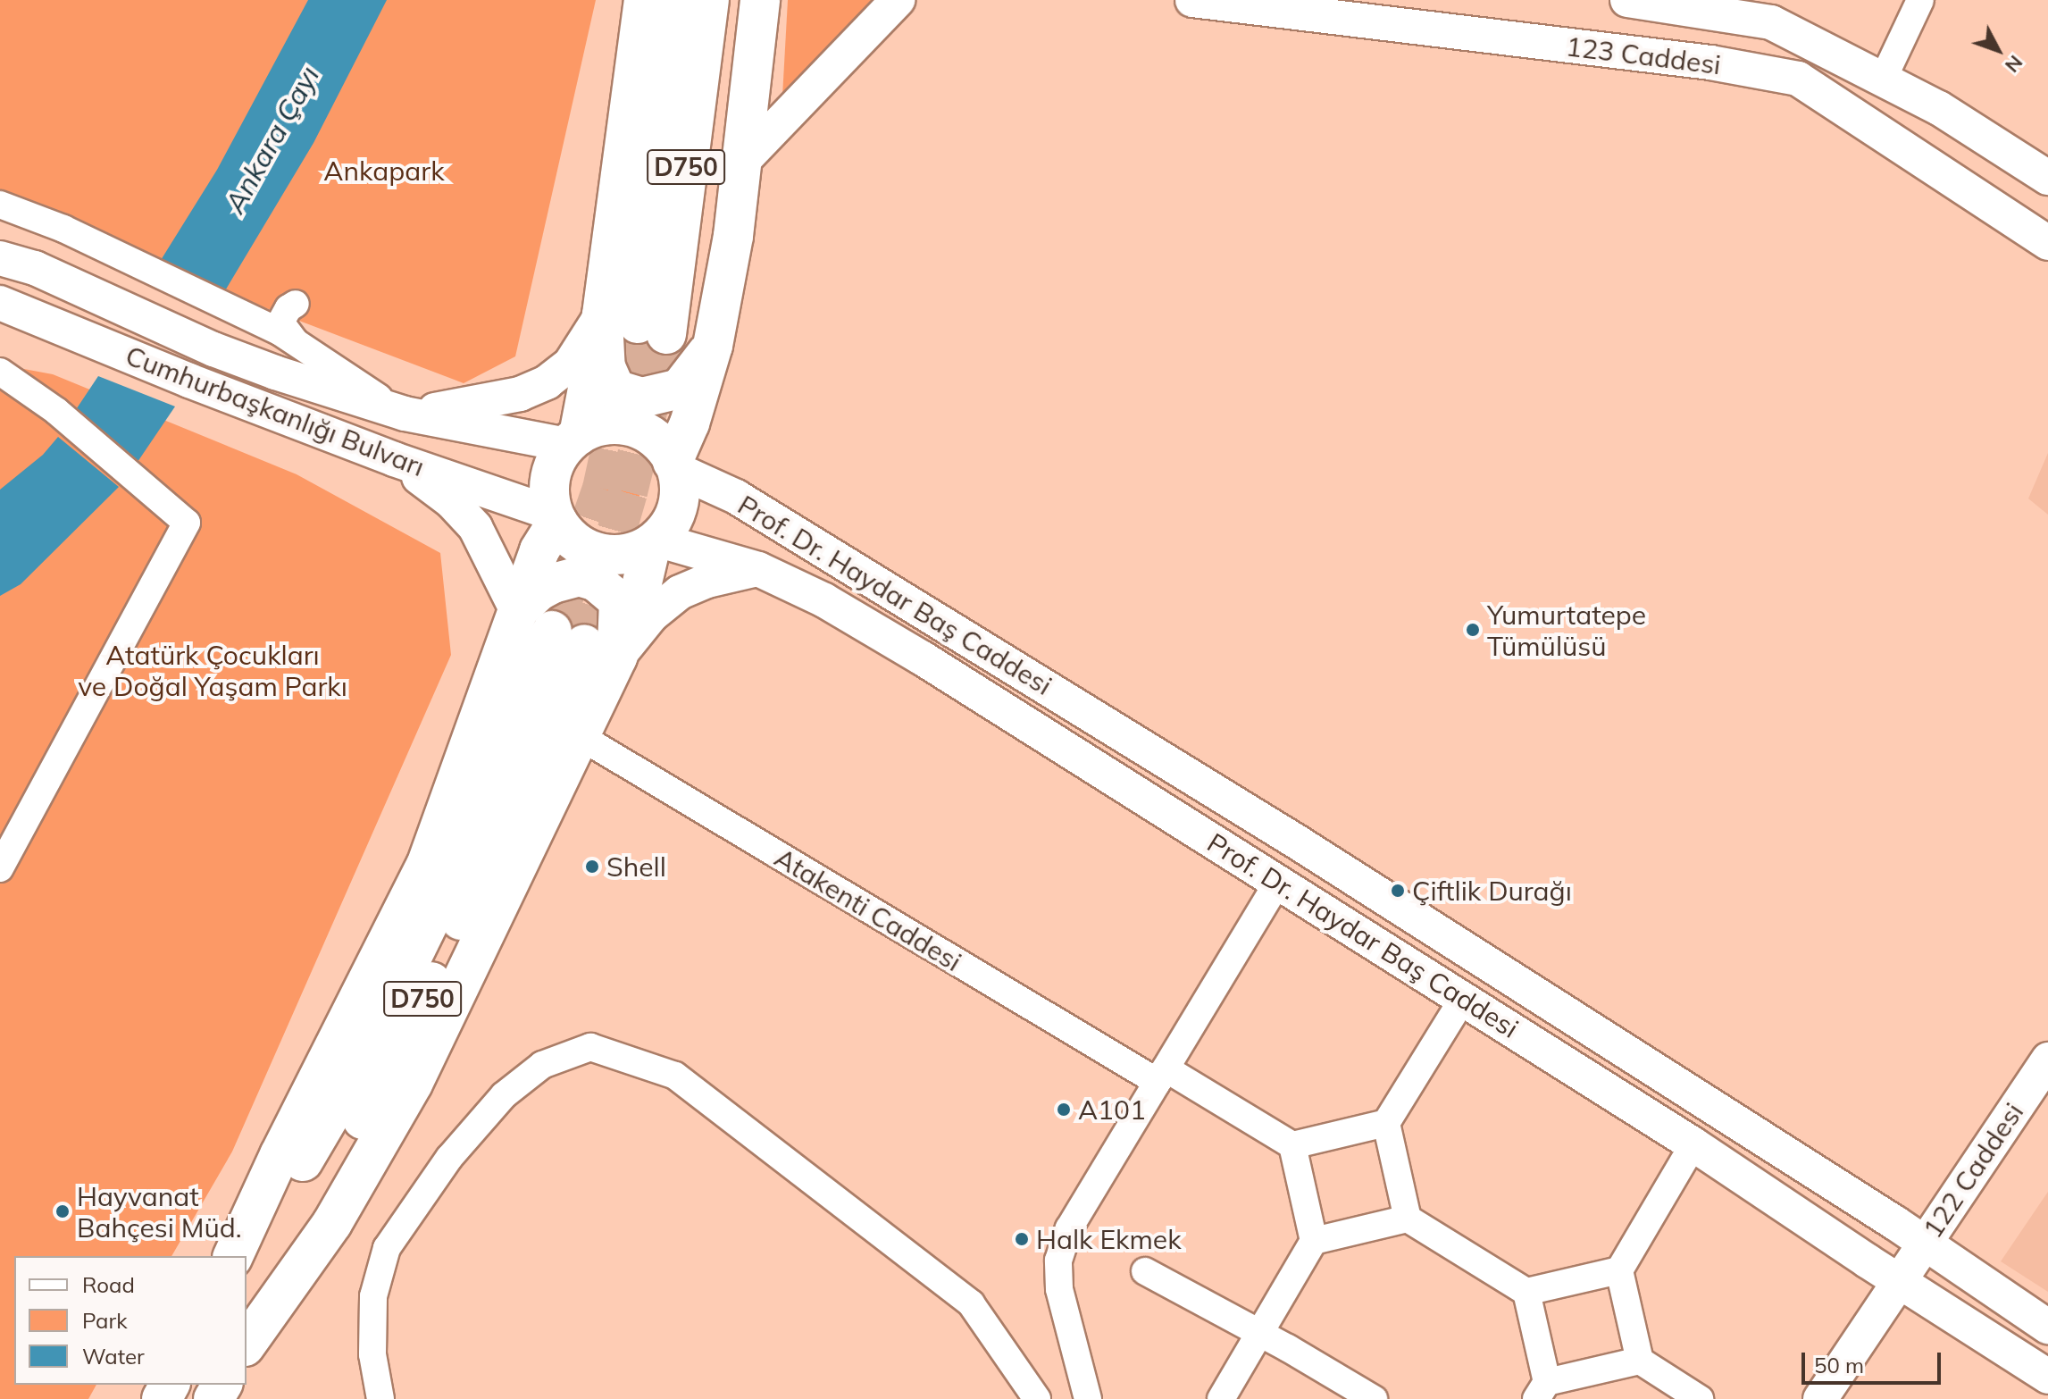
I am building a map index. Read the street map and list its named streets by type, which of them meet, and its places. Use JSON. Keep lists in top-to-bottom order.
{
  "streets": {
    "highway": ["D750"],
    "main road": [
      "123 Caddesi",
      "Cumhurbaşkanlığı Bulvarı",
      "Prof. Dr. Haydar Baş Caddesi",
      "122 Caddesi"
    ],
    "street": ["Atakenti Caddesi"]
  },
  "crossings": [
    ["Cumhurbaşkanlığı Bulvarı", "Prof. Dr. Haydar Baş Caddesi"],
    ["Prof. Dr. Haydar Baş Caddesi", "122 Caddesi"]
  ],
  "water": ["Ankara Çayı"],
  "parks": ["Ankapark", "Atatürk Çocukları ve Doğal Yaşam Parkı"],
  "places": [
    "Yumurtatepe Tümülüsü",
    "Shell",
    "Çiftlik Durağı",
    "A101",
    "Hayvanat Bahçesi Müd.",
    "Halk Ekmek"
  ],
  "legend": ["Road", "Park", "Water"],
  "scale_bar": "50 m",
  "north": "bottom right"
}
